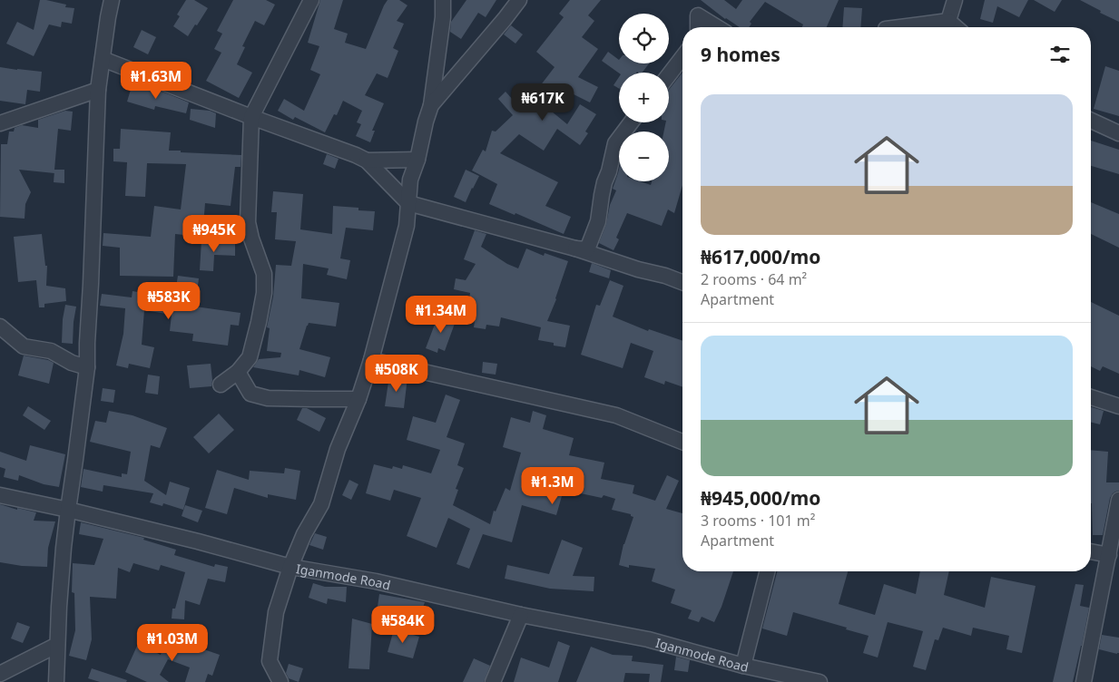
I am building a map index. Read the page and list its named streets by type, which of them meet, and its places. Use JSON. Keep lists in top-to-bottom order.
{
  "streets": {
    "street": ["Iganmode Road"]
  },
  "page": {
    "map_buttons": ["+", "−"],
    "heading": "9 homes",
    "price": [
      "₦1.63M",
      "₦617K",
      "₦945K",
      "₦583K",
      "₦1.34M",
      "₦508K",
      "₦1.3M",
      "₦584K",
      "₦1.03M"
    ],
    "list": [
      {
        "name": "₦617,000/mo",
        "note": "2 rooms · 64 m² · Apartment"
      },
      {
        "name": "₦945,000/mo",
        "note": "3 rooms · 101 m² · Apartment"
      }
    ]
  }
}
